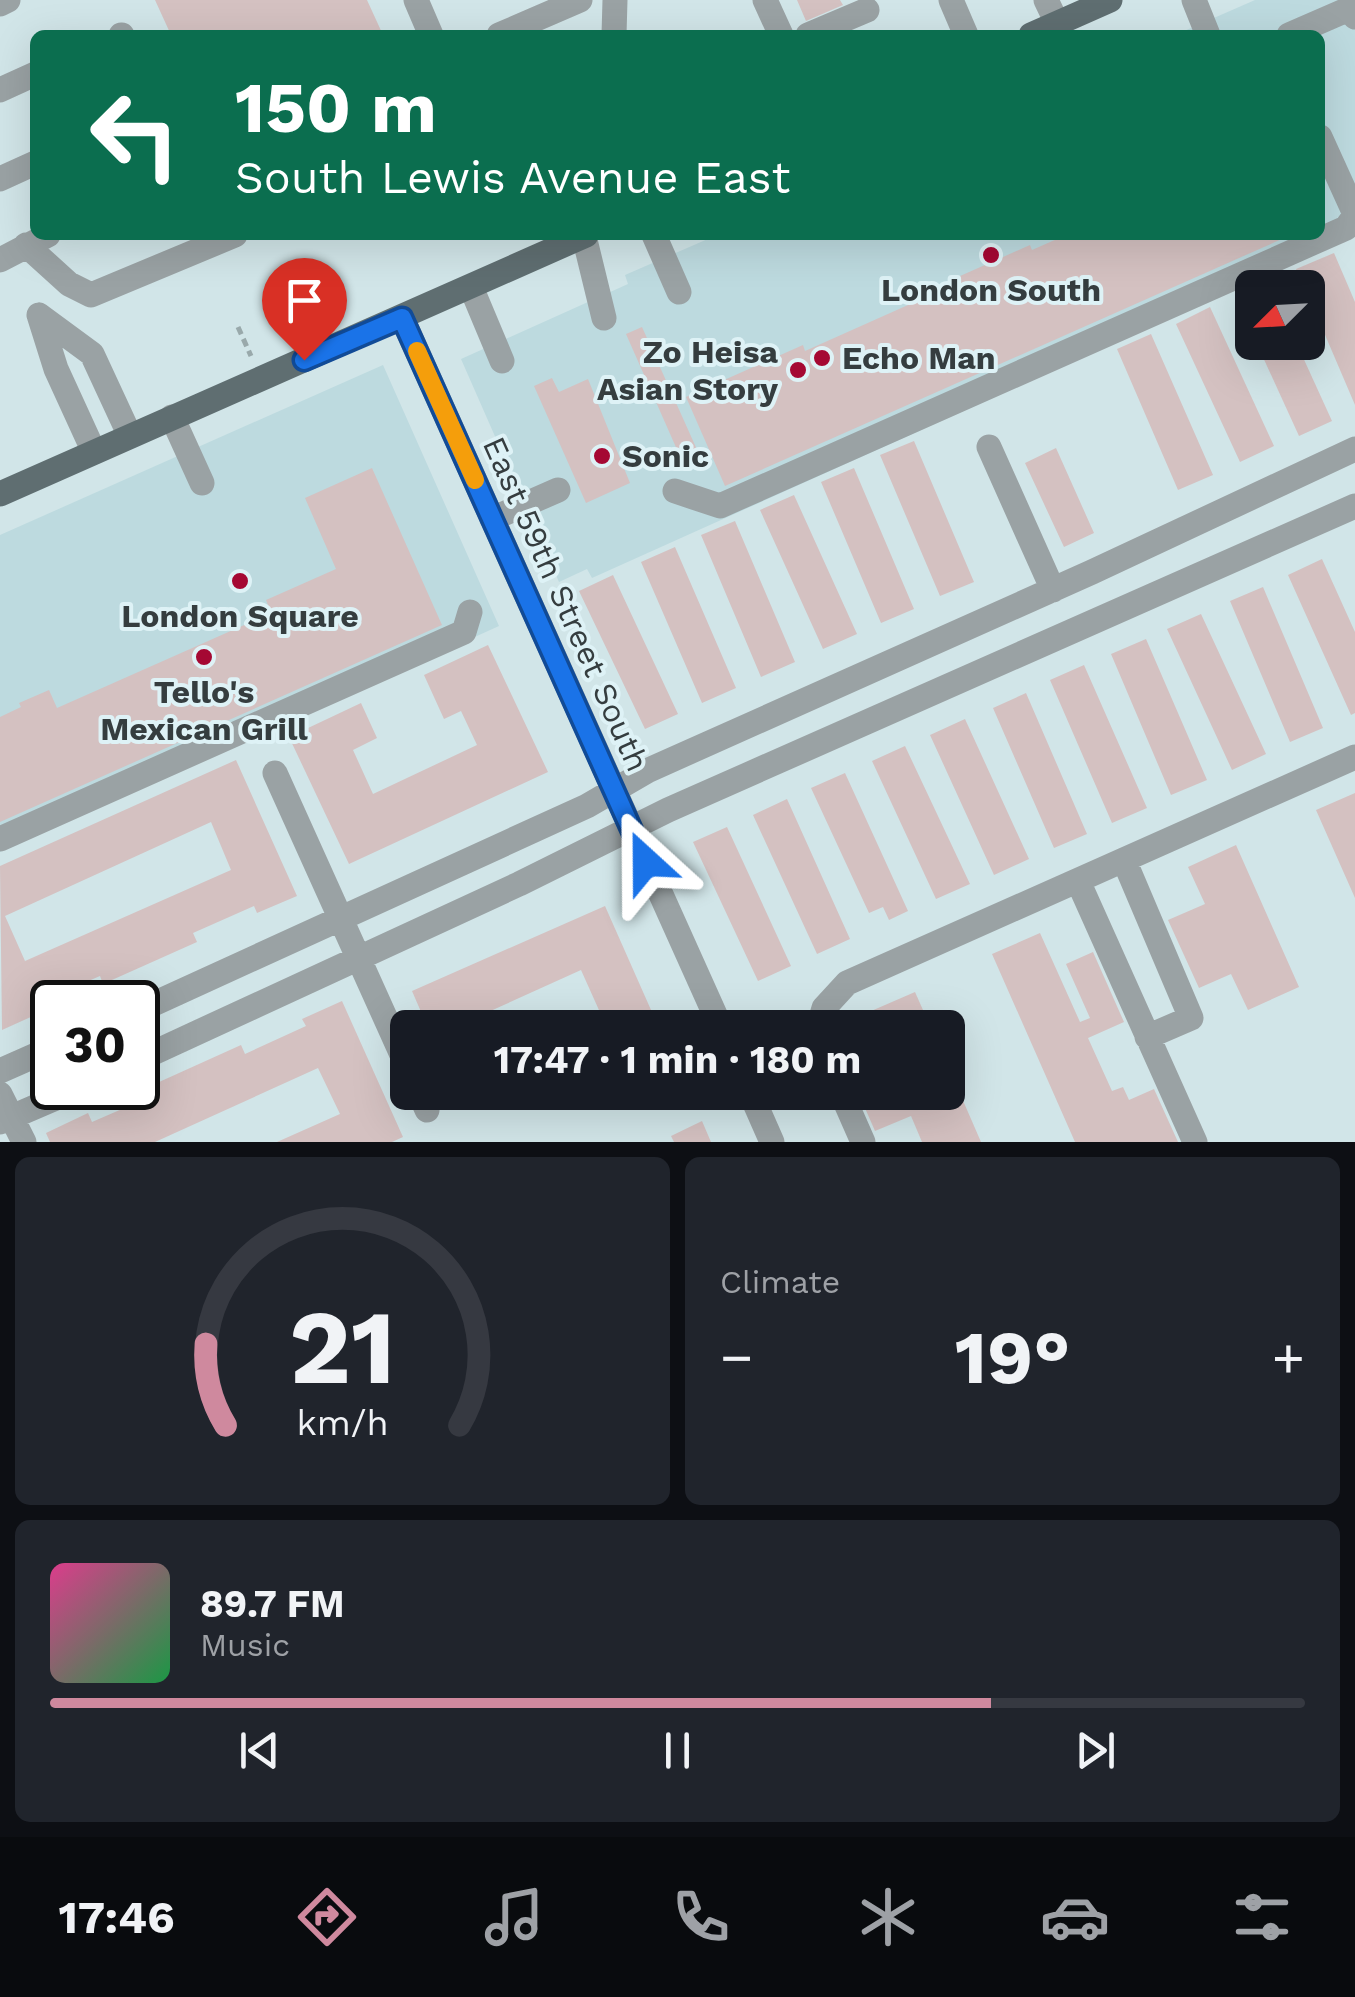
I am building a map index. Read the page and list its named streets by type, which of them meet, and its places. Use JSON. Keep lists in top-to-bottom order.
{
  "streets": {
    "street": ["East 59th Street South"]
  },
  "places": [
    "London South",
    "Echo Man",
    "Zo Heisa Asian Story",
    "Sonic",
    "London Square",
    "Tello's Mexican Grill"
  ],
  "north": "bottom left",
  "page": {
    "turn": ["150 m", "South Lewis Avenue East"],
    "limit": "30",
    "trip": "17:47 · 1 min · 180 m",
    "tile": "Climate",
    "heat": ["−", "19°", "+"],
    "song": ["89.7 FM", "Music"],
    "tabs": "17:46",
    "gauge": ["21", "km/h"]
  }
}
